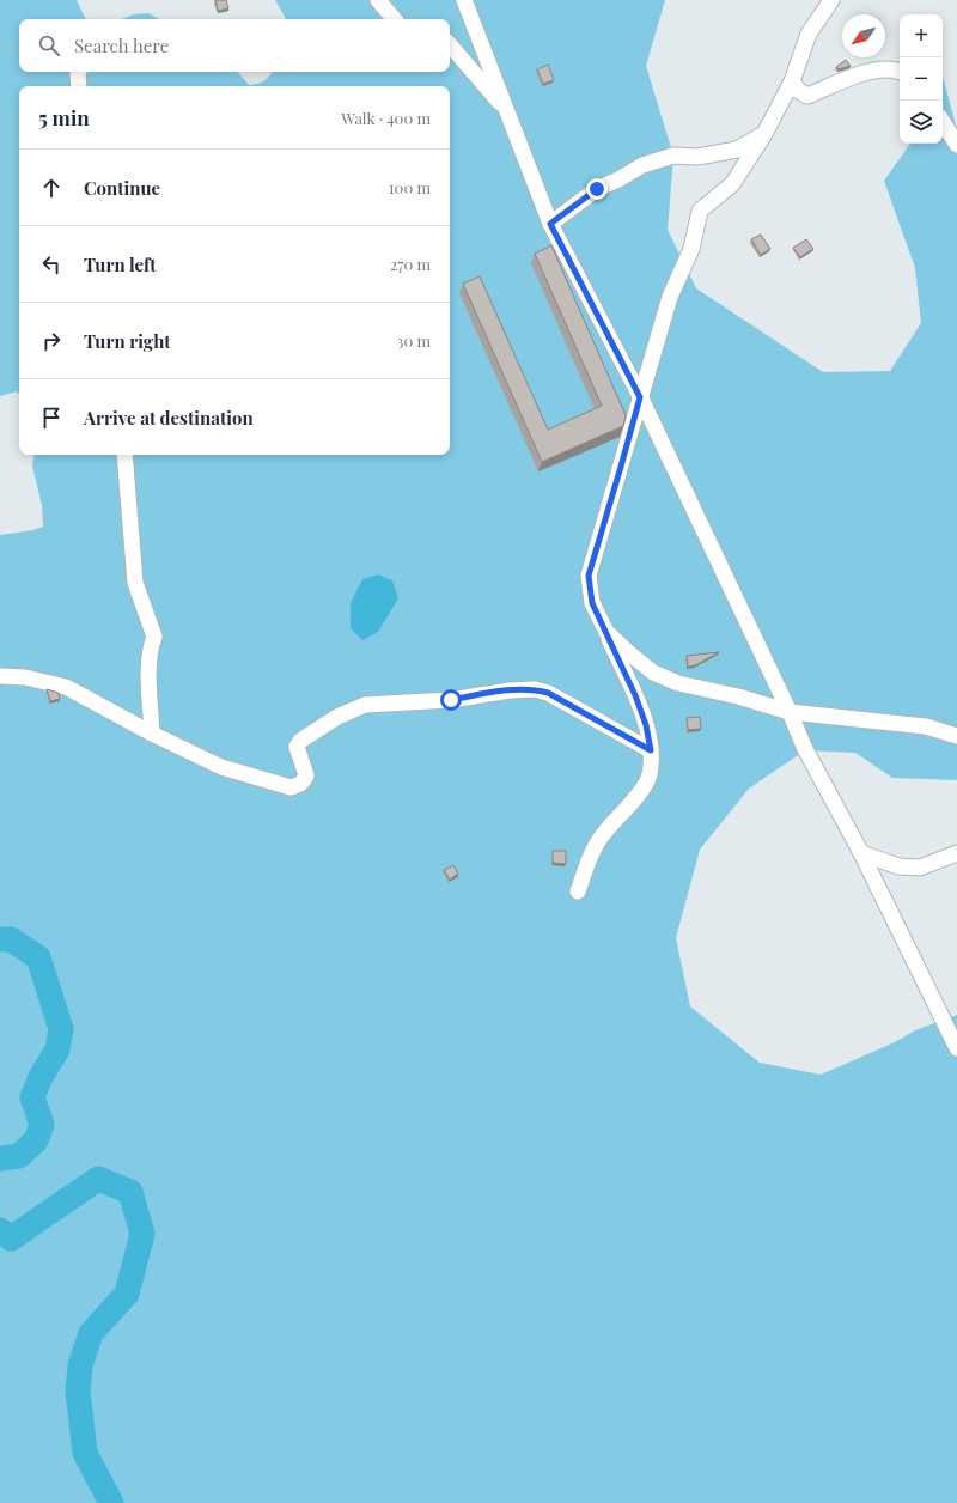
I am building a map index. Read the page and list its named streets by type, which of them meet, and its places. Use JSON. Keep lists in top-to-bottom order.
{
  "north": "bottom left",
  "page": {
    "map_buttons": ["+", "−"],
    "search": "Search here",
    "heading": ["5 min", "Walk · 400 m"],
    "list": [
      ["Continue", "100 m"],
      ["Turn left", "270 m"],
      ["Turn right", "30 m"],
      "Arrive at destination"
    ]
  }
}
